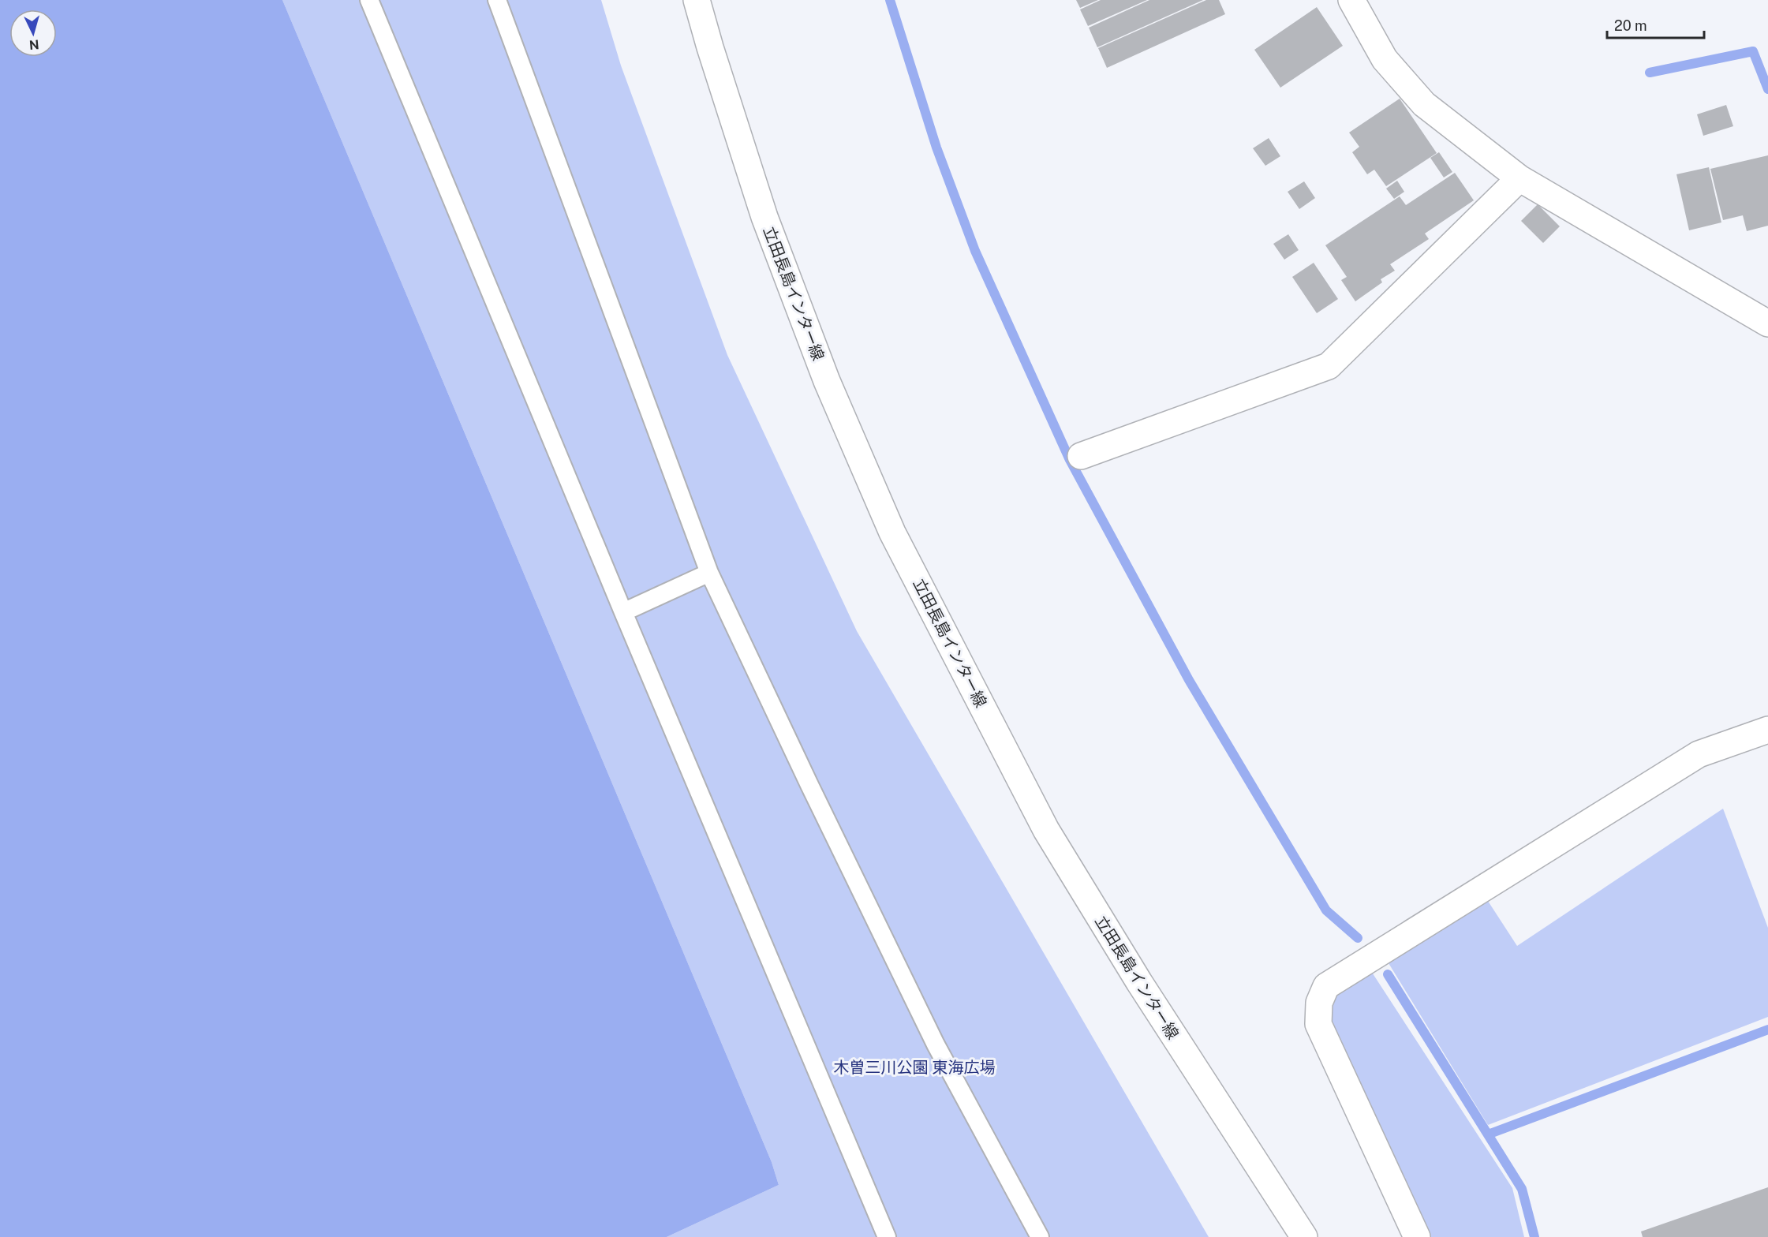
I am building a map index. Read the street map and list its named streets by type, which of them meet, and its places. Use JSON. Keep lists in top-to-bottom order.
{
  "streets": {
    "street": ["立田長島インター線"]
  },
  "parks": ["木曽三川公園 東海広場"],
  "scale_bar": "20 m",
  "north": "bottom"
}
